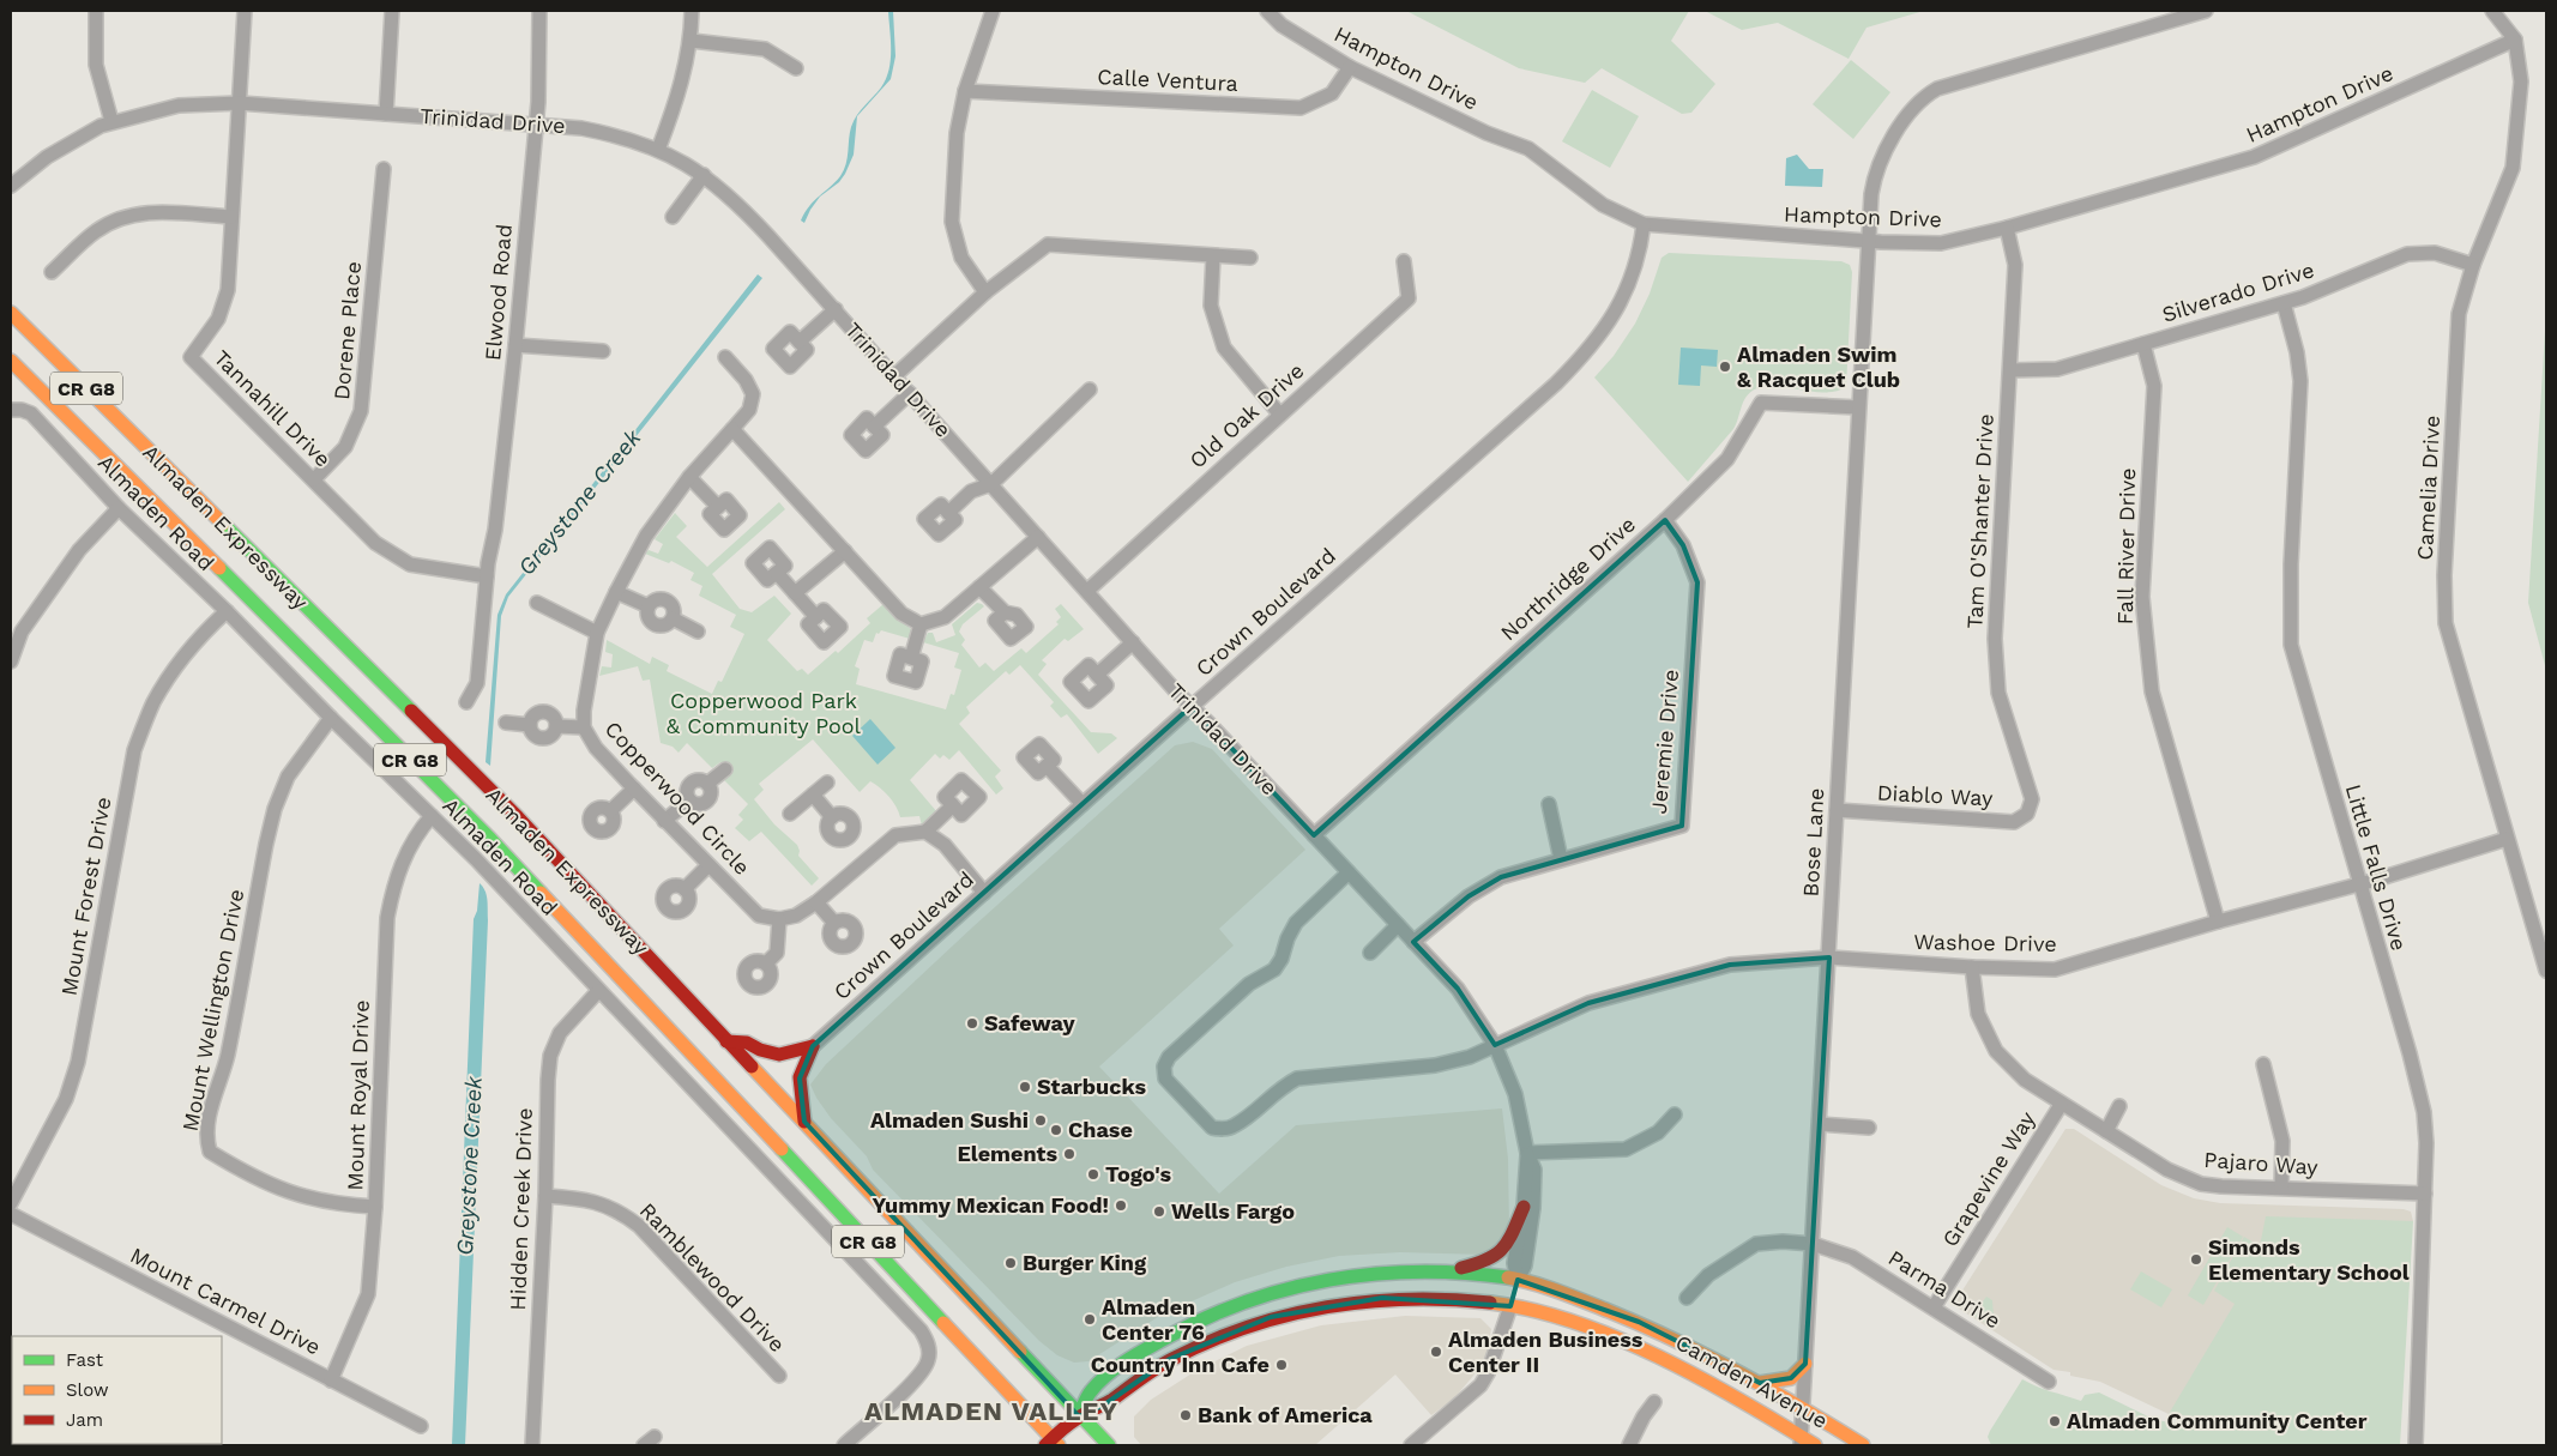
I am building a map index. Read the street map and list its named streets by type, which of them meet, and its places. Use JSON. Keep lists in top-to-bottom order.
{
  "streets": {
    "main road": [
      "Trinidad Drive",
      "CR G8",
      "Almaden Expressway",
      "Camden Avenue"
    ],
    "street": [
      "Hampton Drive",
      "Calle Ventura",
      "Elwood Road",
      "Silverado Drive",
      "Dorene Place",
      "Tannahill Drive",
      "Old Oak Drive",
      "Camelia Drive",
      "Almaden Road",
      "Tam O'Shanter Drive",
      "Fall River Drive",
      "Northridge Drive",
      "Crown Boulevard",
      "Jeremie Drive",
      "Diablo Way",
      "Copperwood Circle",
      "Bose Lane",
      "Little Falls Drive",
      "Mount Forest Drive",
      "Washoe Drive",
      "Mount Wellington Drive",
      "Mount Royal Drive",
      "Pajaro Way",
      "Grapevine Way",
      "Hidden Creek Drive",
      "Ramblewood Drive",
      "Parma Drive",
      "Mount Carmel Drive"
    ]
  },
  "crossings": [
    ["Hampton Drive", "Calle Ventura"],
    ["Hampton Drive", "Camelia Drive"],
    ["Hampton Drive", "Tam O'Shanter Drive"],
    ["Hampton Drive", "Crown Boulevard"],
    ["Hampton Drive", "Bose Lane"],
    ["Trinidad Drive", "Elwood Road"],
    ["Trinidad Drive", "Tannahill Drive"],
    ["Trinidad Drive", "Old Oak Drive"],
    ["Trinidad Drive", "Northridge Drive"],
    ["Trinidad Drive", "Crown Boulevard"],
    ["Trinidad Drive", "Jeremie Drive"],
    ["Trinidad Drive", "Washoe Drive"],
    ["Trinidad Drive", "Camden Avenue"],
    ["Elwood Road", "Tannahill Drive"],
    ["Silverado Drive", "Camelia Drive"],
    ["Silverado Drive", "Tam O'Shanter Drive"],
    ["Silverado Drive", "Fall River Drive"],
    ["Silverado Drive", "Little Falls Drive"],
    ["Dorene Place", "Tannahill Drive"],
    ["Camelia Drive", "Washoe Drive"],
    ["Almaden Road", "Mount Forest Drive"],
    ["Almaden Road", "Mount Wellington Drive"],
    ["Almaden Road", "Mount Royal Drive"],
    ["Almaden Road", "Hidden Creek Drive"],
    ["Tam O'Shanter Drive", "Diablo Way"],
    ["Almaden Expressway", "Camden Avenue"],
    ["Fall River Drive", "Washoe Drive"],
    ["Northridge Drive", "Jeremie Drive"],
    ["Northridge Drive", "Bose Lane"],
    ["Diablo Way", "Bose Lane"],
    ["Bose Lane", "Washoe Drive"],
    ["Bose Lane", "Parma Drive"],
    ["Bose Lane", "Camden Avenue"],
    ["Little Falls Drive", "Washoe Drive"],
    ["Little Falls Drive", "Pajaro Way"],
    ["Washoe Drive", "Pajaro Way"],
    ["Mount Wellington Drive", "Mount Royal Drive"],
    ["Mount Royal Drive", "Mount Carmel Drive"],
    ["Pajaro Way", "Grapevine Way"],
    ["Grapevine Way", "Parma Drive"],
    ["Hidden Creek Drive", "Ramblewood Drive"]
  ],
  "districts": ["ALMADEN VALLEY"],
  "water": ["Greystone Creek"],
  "parks": ["Copperwood Park & Community Pool"],
  "places": [
    "Almaden Swim & Racquet Club",
    "Safeway",
    "Starbucks",
    "Almaden Sushi",
    "Chase",
    "Elements",
    "Togo's",
    "Yummy Mexican Food!",
    "Wells Fargo",
    "Simonds Elementary School",
    "Burger King",
    "Almaden Center 76",
    "Almaden Business Center II",
    "Country Inn Cafe",
    "Bank of America",
    "Almaden Community Center"
  ],
  "legend": ["Fast", "Slow", "Jam"]
}
